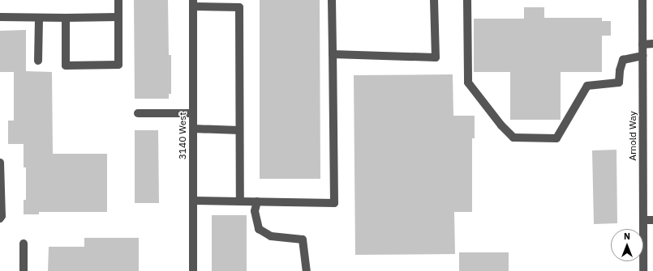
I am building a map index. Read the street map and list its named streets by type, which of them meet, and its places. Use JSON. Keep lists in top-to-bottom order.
{
  "streets": {
    "street": ["3140 West", "Arnold Way"]
  },
  "north": "top"
}
